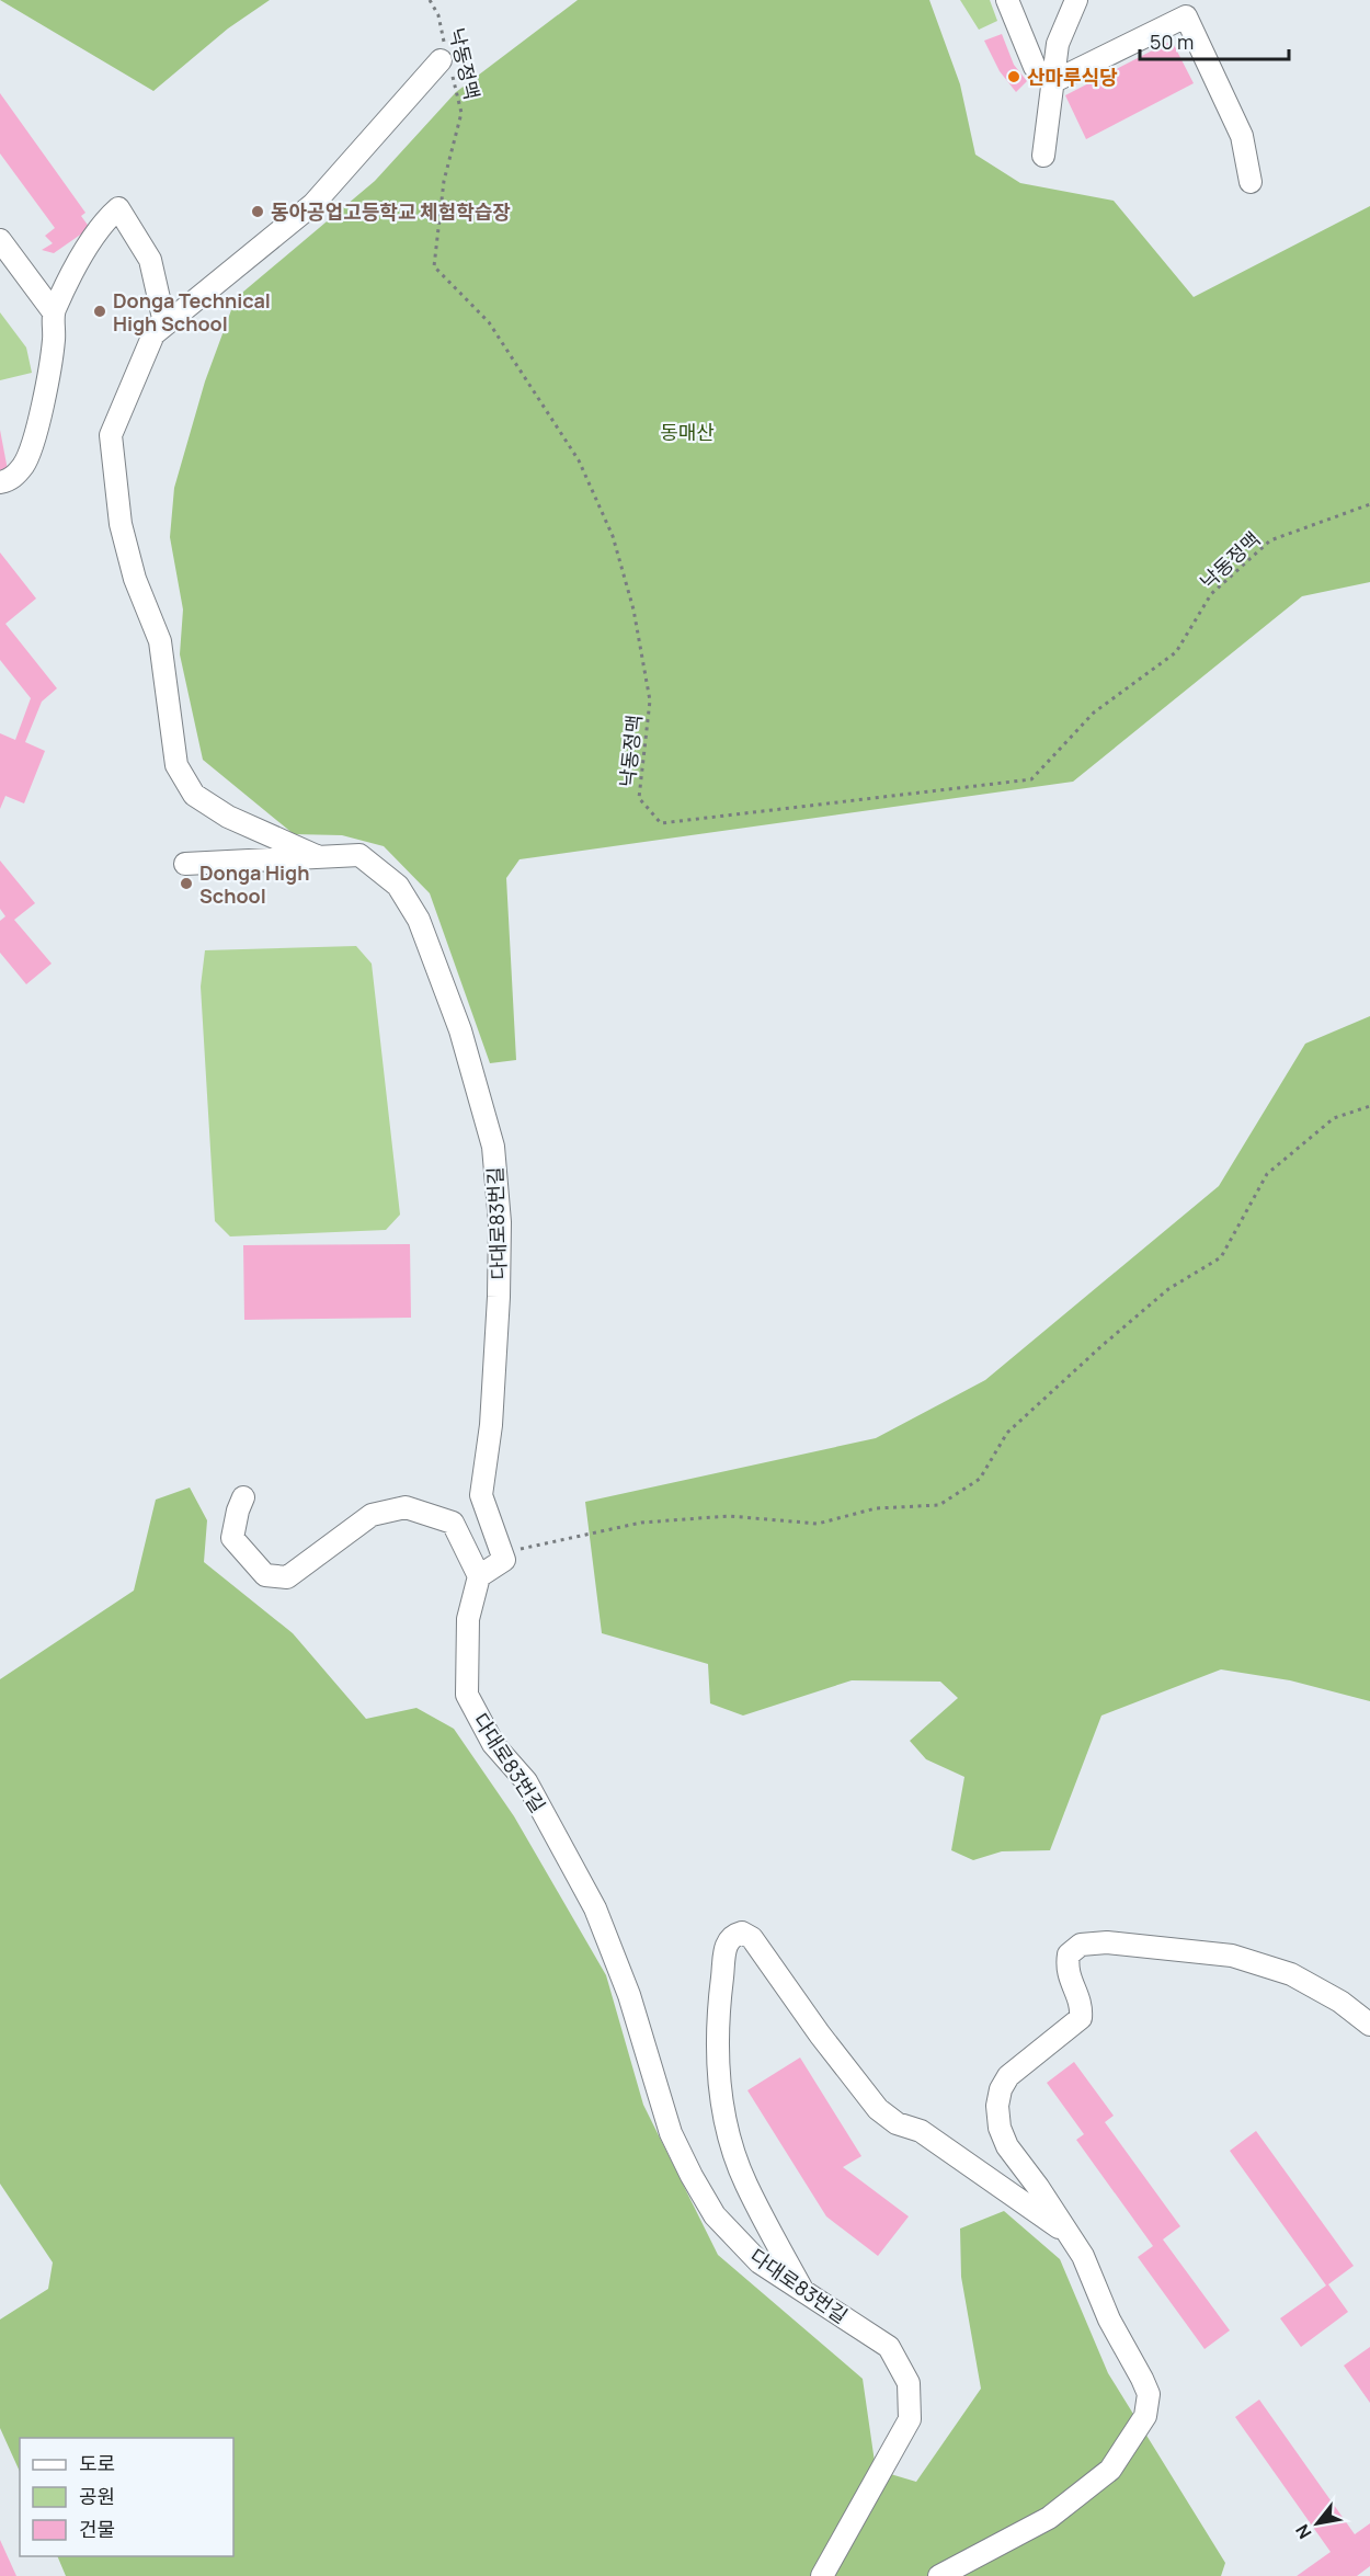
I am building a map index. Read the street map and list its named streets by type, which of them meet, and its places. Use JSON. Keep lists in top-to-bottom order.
{
  "streets": {
    "street": ["다대로83번길"],
    "path": ["낙동정맥"]
  },
  "parks": ["동매산"],
  "places": [
    "산마루식당",
    "동아공업고등학교 체험학습장",
    "Donga Technical High School",
    "Donga High School"
  ],
  "legend": ["도로", "공원", "건물"],
  "scale_bar": "50 m",
  "north": "bottom left"
}
